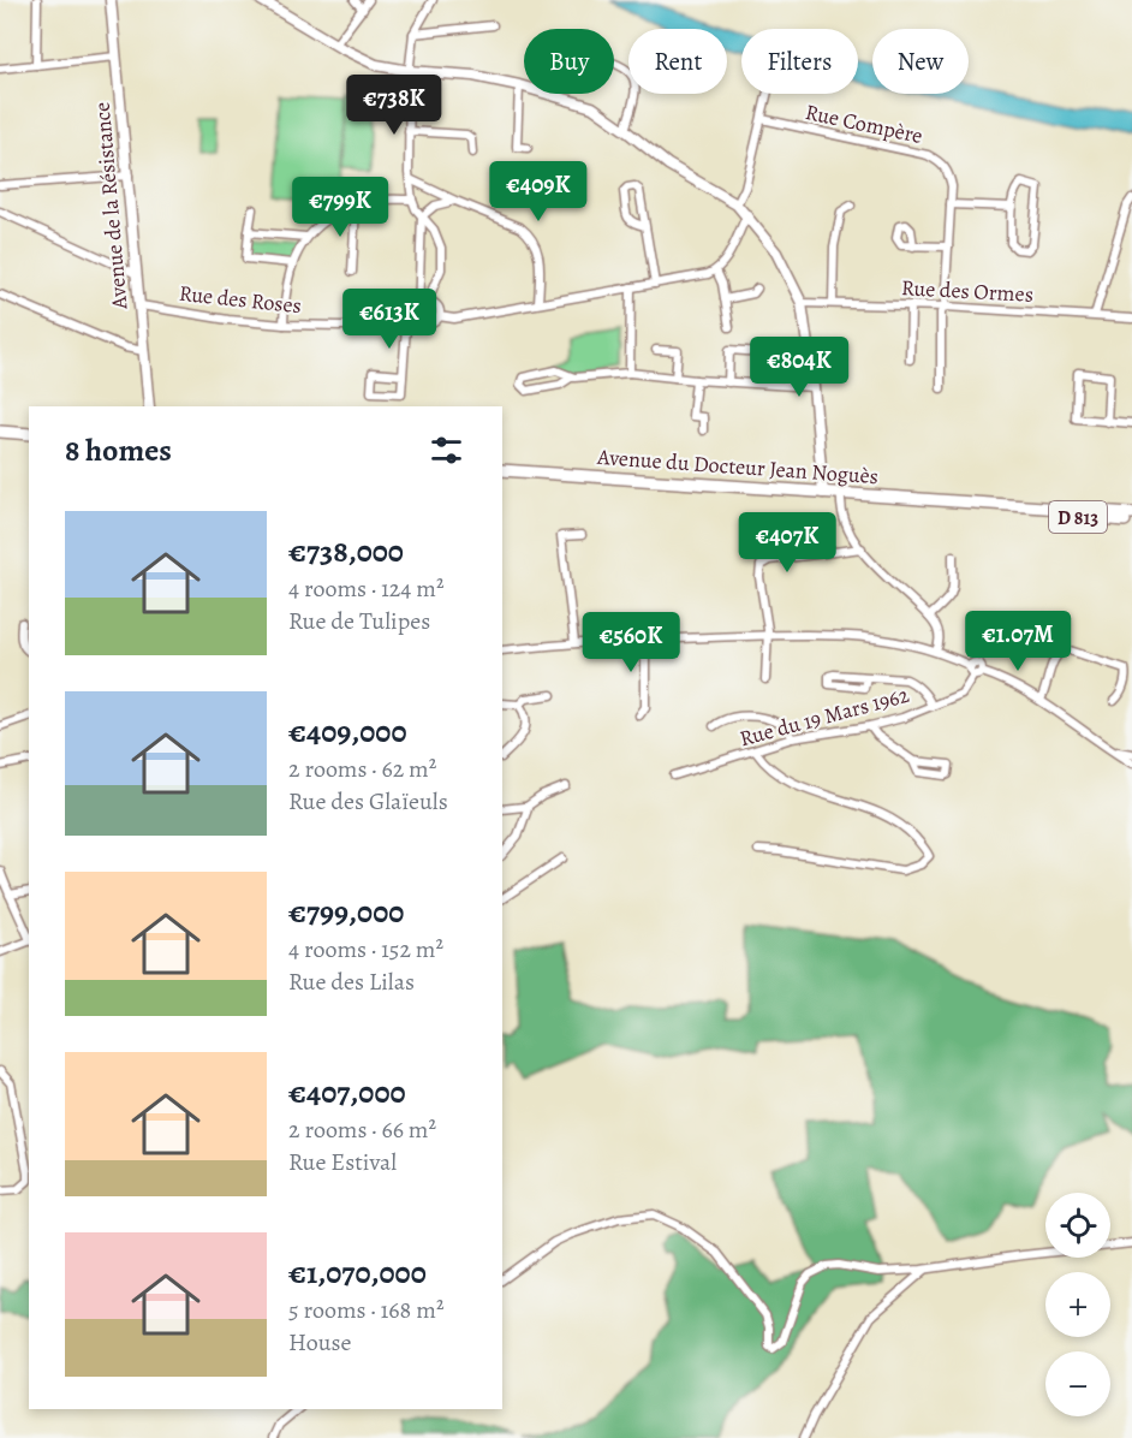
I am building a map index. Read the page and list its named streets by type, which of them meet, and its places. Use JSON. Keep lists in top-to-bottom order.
{
  "streets": {
    "main road": ["Avenue du Docteur Jean Noguès", "D 813"],
    "street": [
      "Rue Compère",
      "Avenue de la Résistance",
      "Rue des Ormes",
      "Rue des Roses",
      "Rue du 19 Mars 1962"
    ]
  },
  "crossings": [
    ["Rue Compère", "Rue des Ormes"],
    ["Avenue de la Résistance", "Rue des Roses"]
  ],
  "page": {
    "chip": [
      "Buy",
      "Rent",
      "Filters",
      "New"
    ],
    "price": [
      "€738K",
      "€409K",
      "€799K",
      "€613K",
      "€804K",
      "€407K",
      "€1.07M",
      "€560K"
    ],
    "heading": "8 homes",
    "list": [
      {
        "name": "€738,000",
        "note": "4 rooms · 124 m² · Rue de Tulipes"
      },
      {
        "name": "€409,000",
        "note": "2 rooms · 62 m² · Rue des Glaïeuls"
      },
      {
        "name": "€799,000",
        "note": "4 rooms · 152 m² · Rue des Lilas"
      },
      {
        "name": "€407,000",
        "note": "2 rooms · 66 m² · Rue Estival"
      },
      {
        "name": "€1,070,000",
        "note": "5 rooms · 168 m² · House"
      }
    ],
    "map_buttons": ["+", "−"]
  }
}
